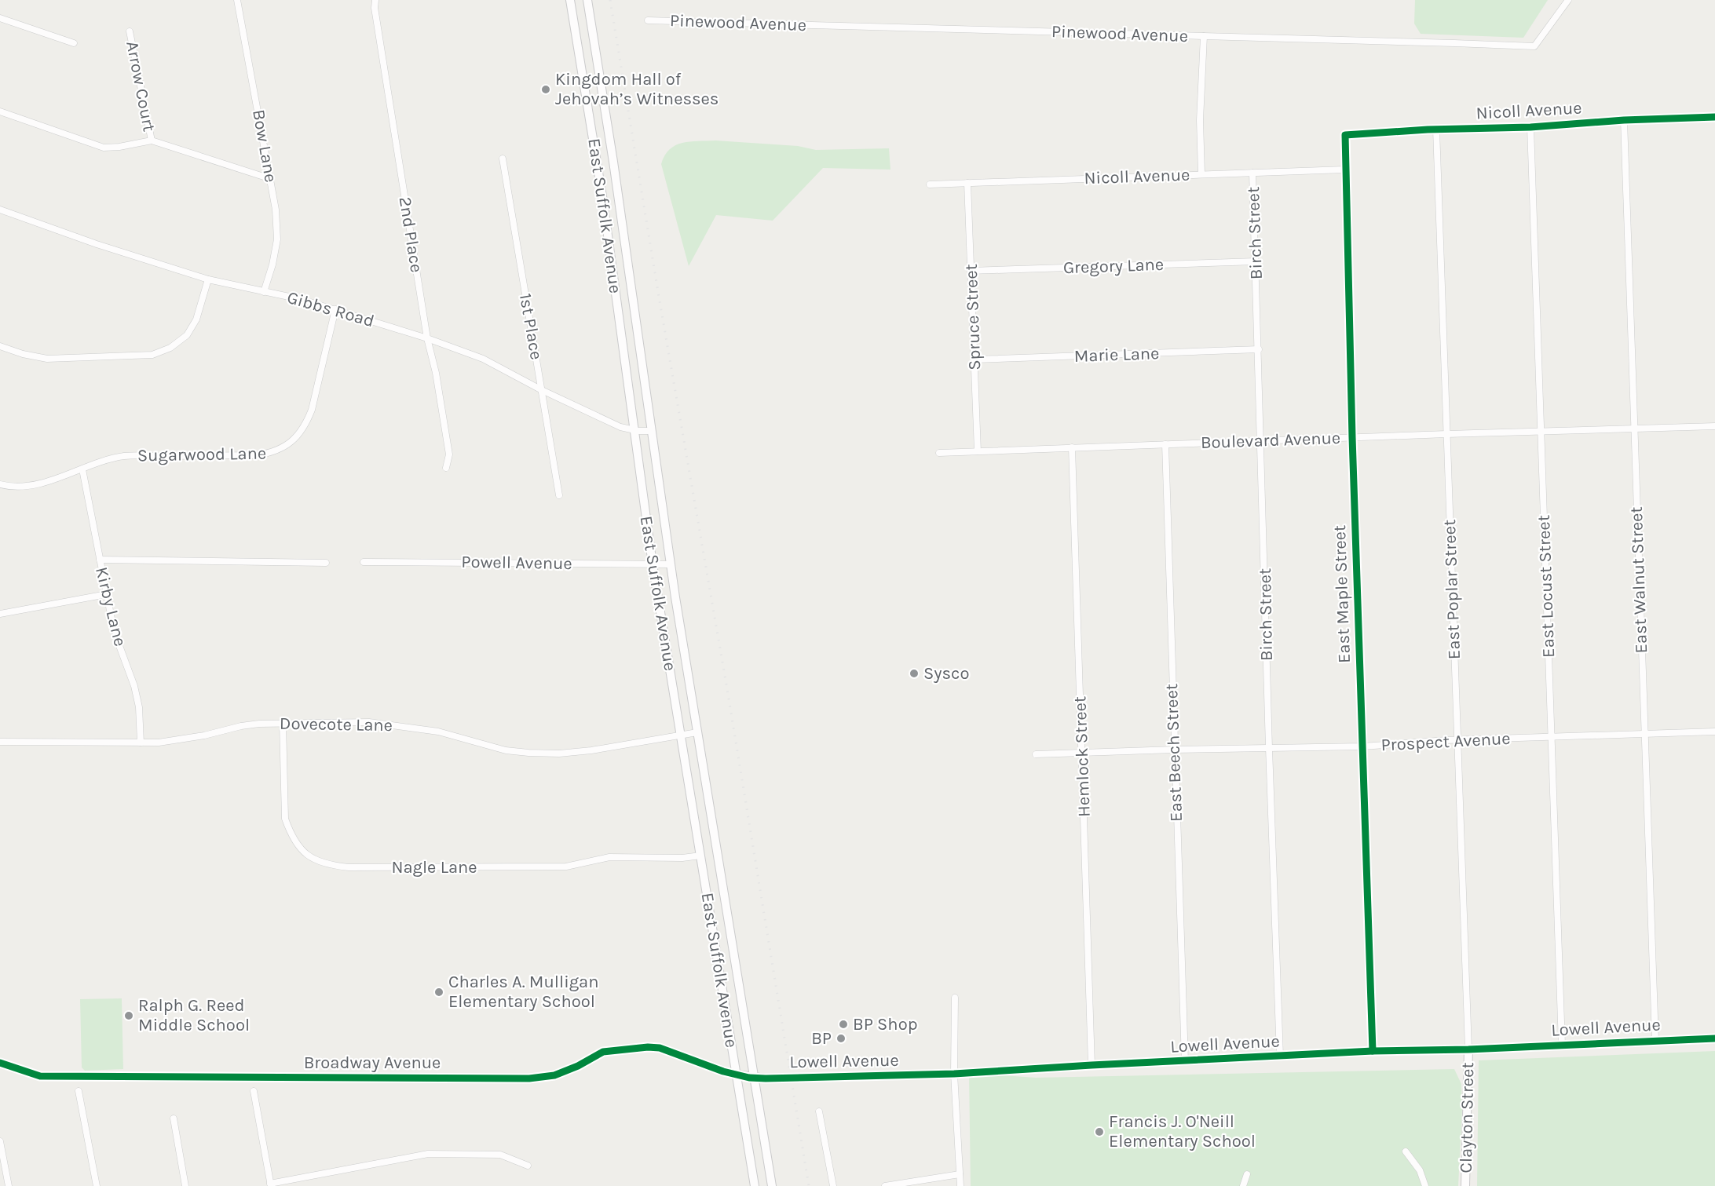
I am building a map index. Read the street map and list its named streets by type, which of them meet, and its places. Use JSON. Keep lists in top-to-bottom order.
{
  "streets": {
    "main road": ["East Suffolk Avenue", "Lowell Avenue", "Clayton Street"],
    "street": [
      "Pinewood Avenue",
      "Arrow Court",
      "Nicoll Avenue",
      "Bow Lane",
      "Birch Street",
      "2nd Place",
      "Gregory Lane",
      "Gibbs Road",
      "Spruce Street",
      "1st Place",
      "Marie Lane",
      "Boulevard Avenue",
      "Sugarwood Lane",
      "Powell Avenue",
      "East Walnut Street",
      "East Locust Street",
      "East Poplar Street",
      "East Maple Street",
      "Kirby Lane",
      "Dovecote Lane",
      "Prospect Avenue",
      "East Beech Street",
      "Hemlock Street",
      "Nagle Lane",
      "Broadway Avenue"
    ]
  },
  "crossings": [
    ["Nicoll Avenue", "Birch Street"],
    ["Nicoll Avenue", "Spruce Street"],
    ["Nicoll Avenue", "East Walnut Street"],
    ["Nicoll Avenue", "East Locust Street"],
    ["Nicoll Avenue", "East Poplar Street"],
    ["Nicoll Avenue", "East Maple Street"],
    ["Bow Lane", "Gibbs Road"],
    ["East Suffolk Avenue", "Gibbs Road"],
    ["East Suffolk Avenue", "Powell Avenue"],
    ["East Suffolk Avenue", "Dovecote Lane"],
    ["East Suffolk Avenue", "Nagle Lane"],
    ["East Suffolk Avenue", "Lowell Avenue"],
    ["East Suffolk Avenue", "Broadway Avenue"],
    ["Birch Street", "Gregory Lane"],
    ["Birch Street", "Marie Lane"],
    ["Birch Street", "Boulevard Avenue"],
    ["Birch Street", "Prospect Avenue"],
    ["Birch Street", "Lowell Avenue"],
    ["2nd Place", "Gibbs Road"],
    ["Gregory Lane", "Spruce Street"],
    ["Gibbs Road", "1st Place"],
    ["Gibbs Road", "Sugarwood Lane"],
    ["Spruce Street", "Marie Lane"],
    ["Spruce Street", "Boulevard Avenue"],
    ["Boulevard Avenue", "East Walnut Street"],
    ["Boulevard Avenue", "East Locust Street"],
    ["Boulevard Avenue", "East Poplar Street"],
    ["Boulevard Avenue", "East Maple Street"],
    ["Boulevard Avenue", "East Beech Street"],
    ["Boulevard Avenue", "Hemlock Street"],
    ["Sugarwood Lane", "Kirby Lane"],
    ["East Walnut Street", "Prospect Avenue"],
    ["East Walnut Street", "Lowell Avenue"],
    ["East Locust Street", "Prospect Avenue"],
    ["East Locust Street", "Lowell Avenue"],
    ["East Poplar Street", "Prospect Avenue"],
    ["East Poplar Street", "Lowell Avenue"],
    ["East Poplar Street", "Clayton Street"],
    ["East Maple Street", "Prospect Avenue"],
    ["East Maple Street", "Lowell Avenue"],
    ["Kirby Lane", "Dovecote Lane"],
    ["Dovecote Lane", "Nagle Lane"],
    ["Prospect Avenue", "East Beech Street"],
    ["Prospect Avenue", "Hemlock Street"],
    ["East Beech Street", "Lowell Avenue"],
    ["Hemlock Street", "Lowell Avenue"],
    ["Lowell Avenue", "Broadway Avenue"],
    ["Lowell Avenue", "Clayton Street"]
  ],
  "places": [
    "Kingdom Hall of Jehovah’s Witnesses",
    "Sysco",
    "Charles A. Mulligan Elementary School",
    "Ralph G. Reed Middle School",
    "BP Shop",
    "BP",
    "Francis J. O'Neill Elementary School"
  ]
}
